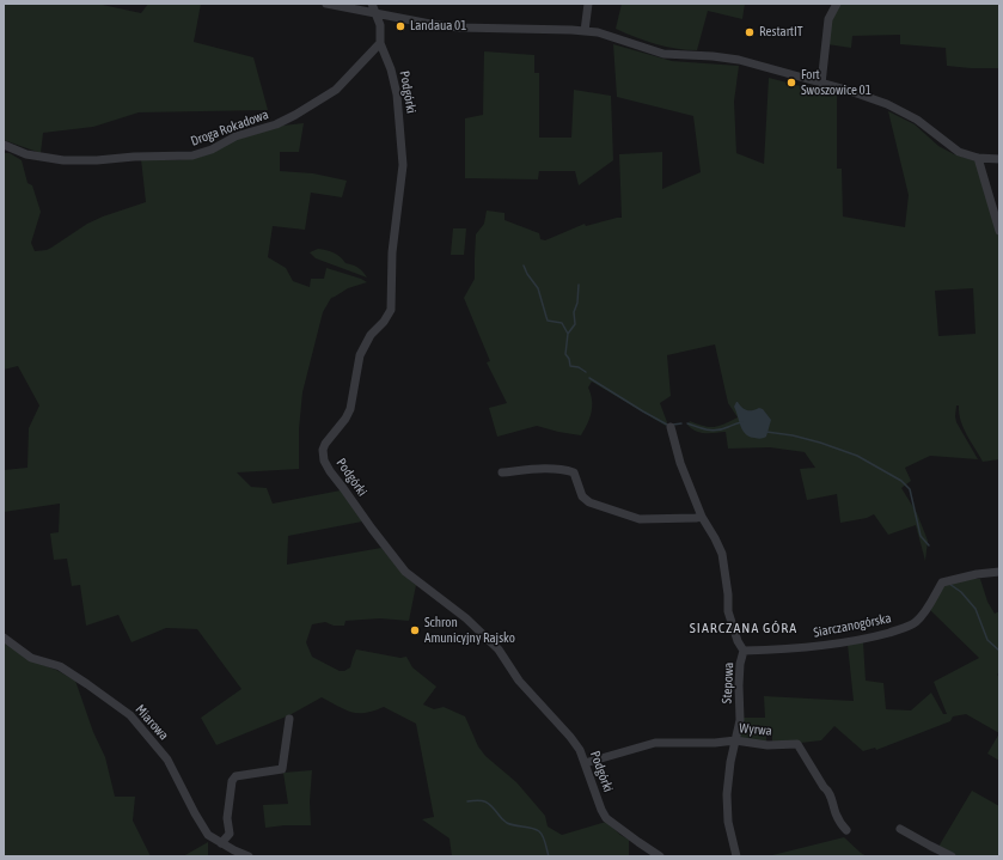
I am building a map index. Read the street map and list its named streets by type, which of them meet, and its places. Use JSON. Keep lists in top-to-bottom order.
{
  "streets": {
    "street": [
      "Podgórki",
      "Droga Rokadowa",
      "Siarczanogórska",
      "Stepowa",
      "Miarowa",
      "Wyrwa"
    ]
  },
  "crossings": [
    ["Podgórki", "Droga Rokadowa"],
    ["Podgórki", "Wyrwa"],
    ["Siarczanogórska", "Stepowa"],
    ["Stepowa", "Wyrwa"]
  ],
  "districts": ["SIARCZANA GÓRA"],
  "places": [
    "Landaua 01",
    "RestartIT",
    "Fort Swoszowice 01",
    "Schron Amunicyjny Rajsko"
  ]
}
